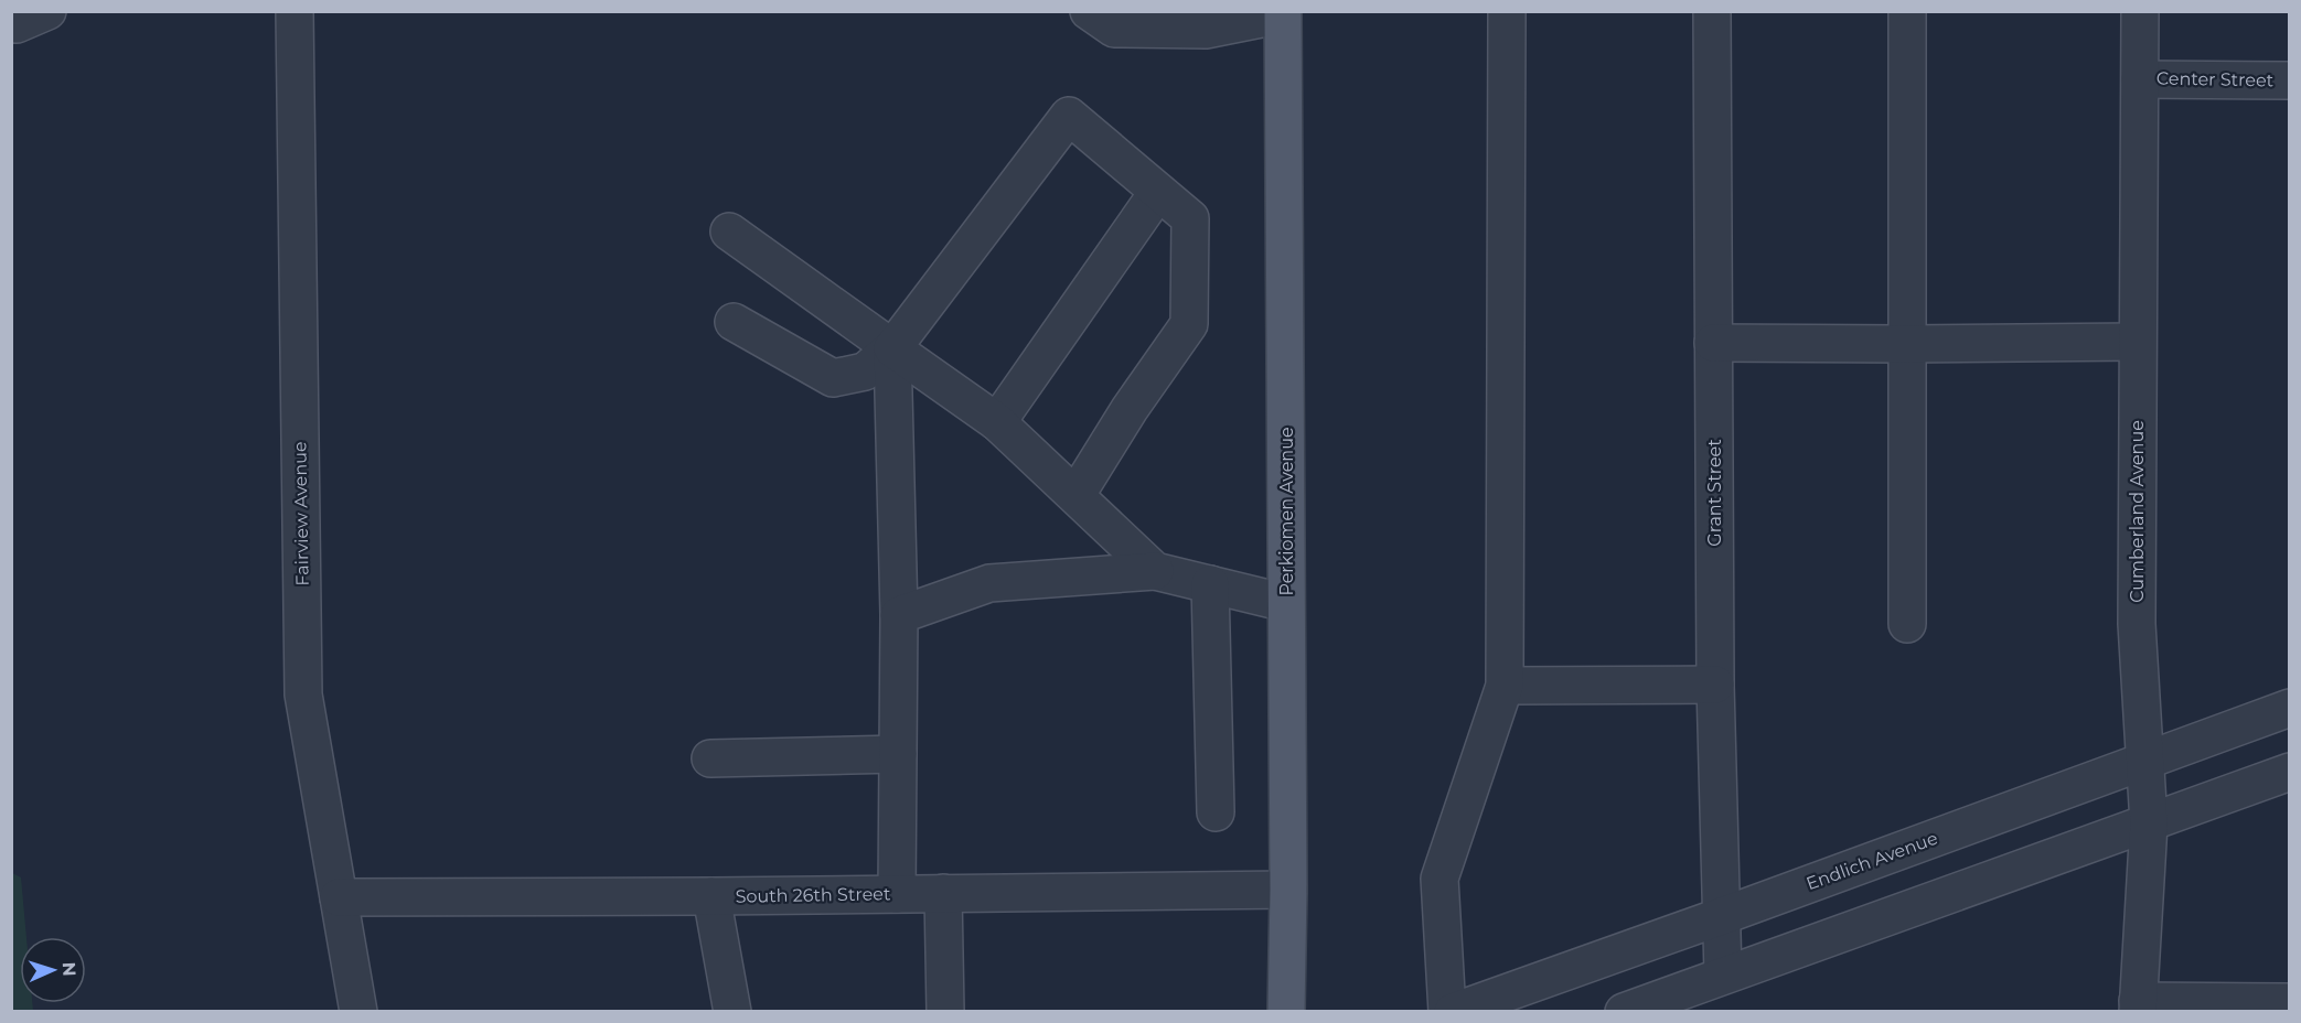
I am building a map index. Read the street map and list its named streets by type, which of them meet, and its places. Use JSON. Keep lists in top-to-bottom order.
{
  "streets": {
    "main road": ["Perkiomen Avenue"],
    "street": [
      "Center Street",
      "Grant Street",
      "Cumberland Avenue",
      "Fairview Avenue",
      "Endlich Avenue",
      "South 26th Street"
    ]
  },
  "crossings": [
    ["Center Street", "Cumberland Avenue"],
    ["Grant Street", "Endlich Avenue"],
    ["Perkiomen Avenue", "South 26th Street"],
    ["Cumberland Avenue", "Endlich Avenue"],
    ["Fairview Avenue", "South 26th Street"]
  ],
  "north": "right"
}
